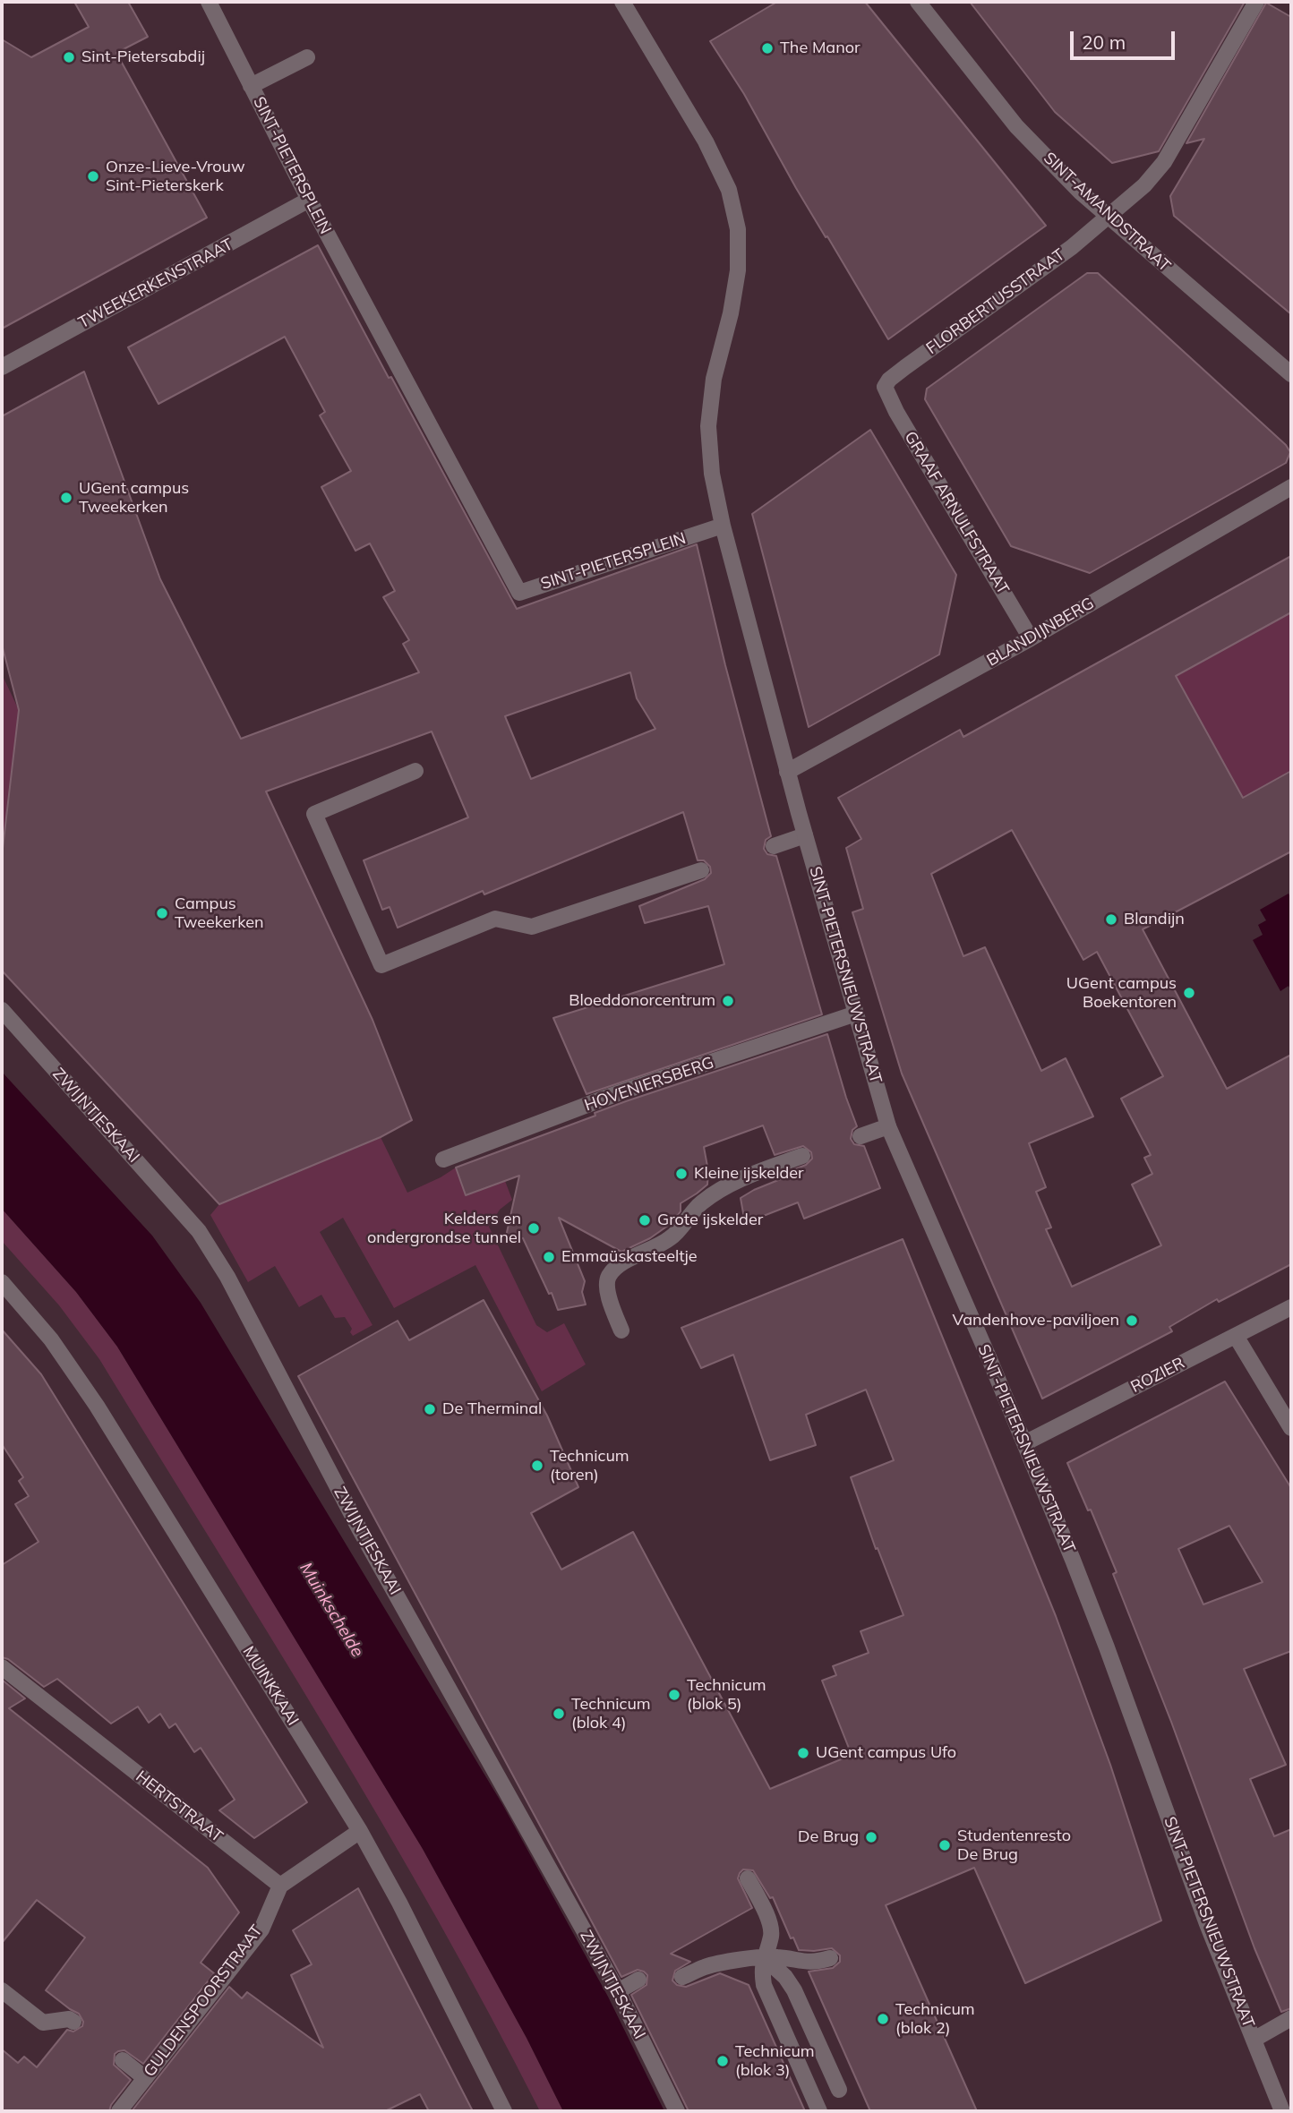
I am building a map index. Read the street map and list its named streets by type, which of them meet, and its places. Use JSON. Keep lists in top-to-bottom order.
{
  "streets": {
    "street": [
      "SINT-PIETERSPLEIN",
      "SINT-AMANDSTRAAT",
      "TWEEKERKENSTRAAT",
      "FLORBERTUSSTRAAT",
      "GRAAF ARNULFSTRAAT",
      "BLANDIJNBERG",
      "SINT-PIETERSNIEUWSTRAAT",
      "HOVENIERSBERG",
      "ZWIJNTJESKAAI",
      "ROZIER",
      "MUINKKAAI",
      "HERTSTRAAT",
      "GULDENSPOORSTRAAT"
    ]
  },
  "crossings": [
    ["SINT-PIETERSPLEIN", "TWEEKERKENSTRAAT"],
    ["SINT-PIETERSPLEIN", "SINT-PIETERSNIEUWSTRAAT"],
    ["SINT-AMANDSTRAAT", "FLORBERTUSSTRAAT"],
    ["FLORBERTUSSTRAAT", "GRAAF ARNULFSTRAAT"],
    ["GRAAF ARNULFSTRAAT", "BLANDIJNBERG"],
    ["BLANDIJNBERG", "SINT-PIETERSNIEUWSTRAAT"],
    ["SINT-PIETERSNIEUWSTRAAT", "HOVENIERSBERG"],
    ["SINT-PIETERSNIEUWSTRAAT", "ROZIER"],
    ["HERTSTRAAT", "GULDENSPOORSTRAAT"]
  ],
  "water": ["Muinkschelde"],
  "places": [
    "The Manor",
    "Sint-Pietersabdij",
    "Onze-Lieve-Vrouw Sint-Pieterskerk",
    "UGent campus Tweekerken",
    "Campus Tweekerken",
    "Blandijn",
    "UGent campus Boekentoren",
    "Bloeddonorcentrum",
    "Kleine ijskelder",
    "Grote ijskelder",
    "Kelders en ondergrondse tunnel",
    "Emmaüskasteeltje",
    "Vandenhove-paviljoen",
    "De Therminal",
    "Technicum (toren)",
    "Technicum (blok 5)",
    "Technicum (blok 4)",
    "UGent campus Ufo",
    "De Brug",
    "Studentenresto De Brug",
    "Technicum (blok 2)",
    "Technicum (blok 3)"
  ],
  "scale_bar": "20 m"
}
